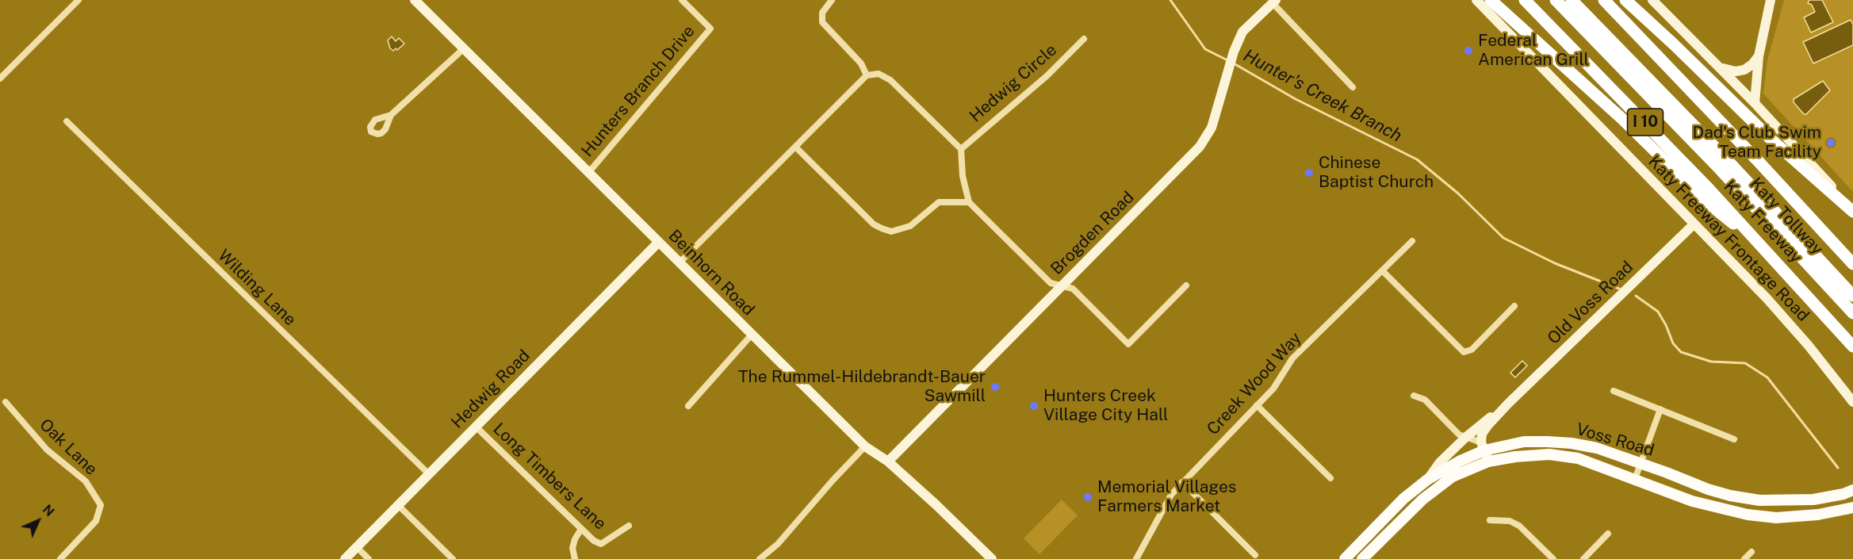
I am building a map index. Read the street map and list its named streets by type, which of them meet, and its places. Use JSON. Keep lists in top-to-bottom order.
{
  "streets": {
    "highway": ["I 10", "Katy Tollway", "Katy Freeway"],
    "main road": ["Voss Road"],
    "street": [
      "Hedwig Circle",
      "Hunters Branch Drive",
      "Brogden Road",
      "Katy Freeway Frontage Road",
      "Beinhorn Road",
      "Wilding Lane",
      "Old Voss Road",
      "Creek Wood Way",
      "Hedwig Road",
      "Oak Lane",
      "Long Timbers Lane"
    ]
  },
  "crossings": [
    ["Hunters Branch Drive", "Beinhorn Road"],
    ["Brogden Road", "Beinhorn Road"],
    ["Katy Freeway Frontage Road", "Old Voss Road"],
    ["Beinhorn Road", "Hedwig Road"],
    ["Wilding Lane", "Hedwig Road"],
    ["Old Voss Road", "Voss Road"],
    ["Hedwig Road", "Long Timbers Lane"]
  ],
  "water": ["Hunter's Creek Branch"],
  "places": [
    "Federal American Grill",
    "Dad's Club Swim Team Facility",
    "Chinese Baptist Church",
    "The Rummel-Hildebrandt-Bauer Sawmill",
    "Hunters Creek Village City Hall",
    "Memorial Villages Farmers Market"
  ],
  "north": "top right"
}
